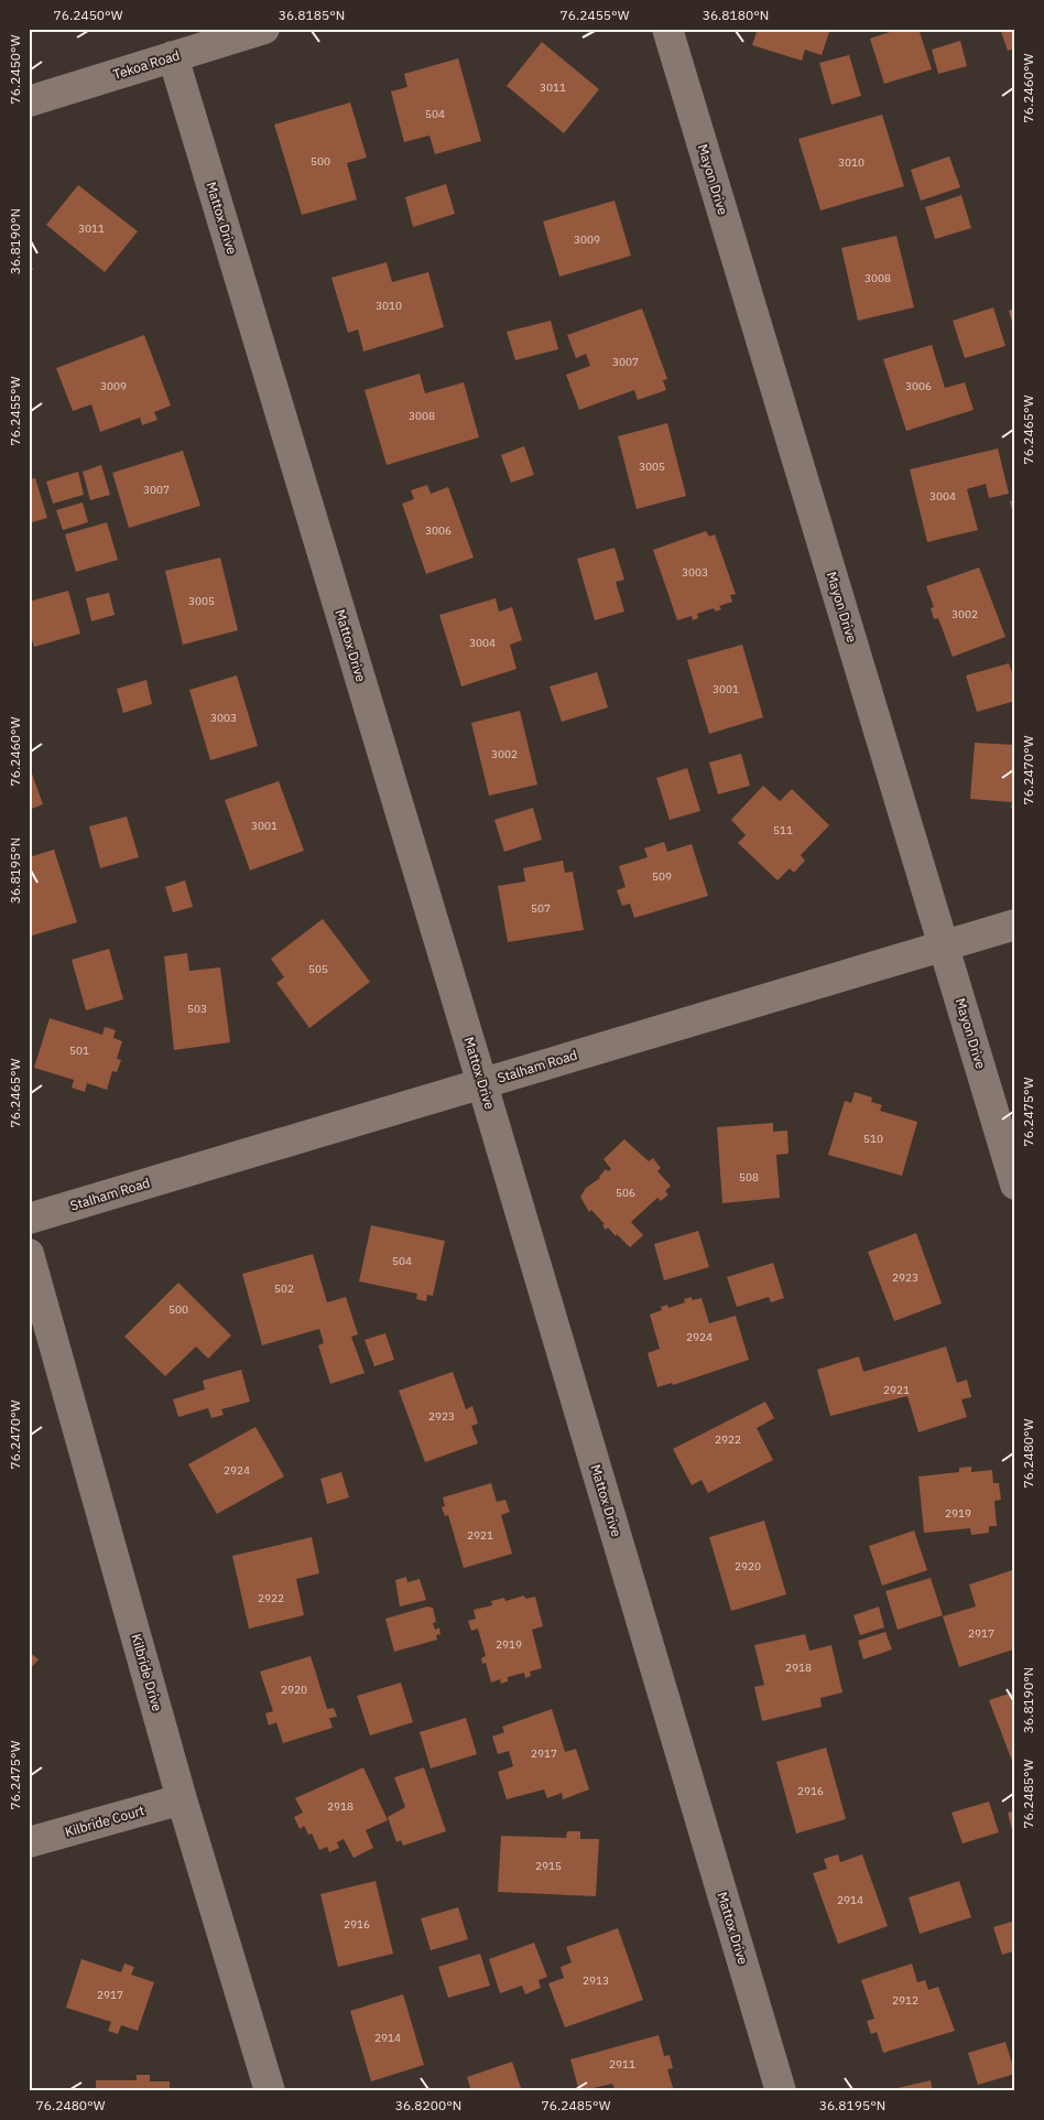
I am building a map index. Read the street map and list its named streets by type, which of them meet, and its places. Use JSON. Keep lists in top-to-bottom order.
{
  "streets": {
    "street": [
      "Tekoa Road",
      "Mayon Drive",
      "Mattox Drive",
      "Stalham Road",
      "Kilbride Drive",
      "Kilbride Court"
    ]
  },
  "crossings": [
    ["Tekoa Road", "Mattox Drive"],
    ["Mayon Drive", "Stalham Road"],
    ["Mattox Drive", "Stalham Road"],
    ["Kilbride Drive", "Kilbride Court"]
  ],
  "house_numbers": [
    "3011",
    "504",
    "500",
    "3010",
    "3011",
    "3009",
    "3008",
    "3010",
    "3007",
    "3009",
    "3006",
    "3008",
    "3005",
    "3007",
    "3004",
    "3006",
    "3003",
    "3005",
    "3002",
    "3004",
    "3001",
    "3003",
    "3002",
    "3001",
    "511",
    "509",
    "507",
    "505",
    "503",
    "501",
    "510",
    "508",
    "506",
    "504",
    "2923",
    "502",
    "500",
    "2924",
    "2921",
    "2923",
    "2922",
    "2924",
    "2919",
    "2921",
    "2920",
    "2922",
    "2917",
    "2919",
    "2918",
    "2920",
    "2917",
    "2916",
    "2918",
    "2915",
    "2914",
    "2916",
    "2913",
    "2917",
    "2912",
    "2914",
    "2911"
  ],
  "coordinates": [
    "76.2450°W",
    "36.8185°N",
    "76.2455°W",
    "36.8180°N",
    "76.2460°W",
    "36.8190°N",
    "76.2465°W",
    "76.2470°W",
    "36.8195°N",
    "76.2475°W",
    "76.2480°W",
    "76.2485°W",
    "36.8200°N"
  ]
}
